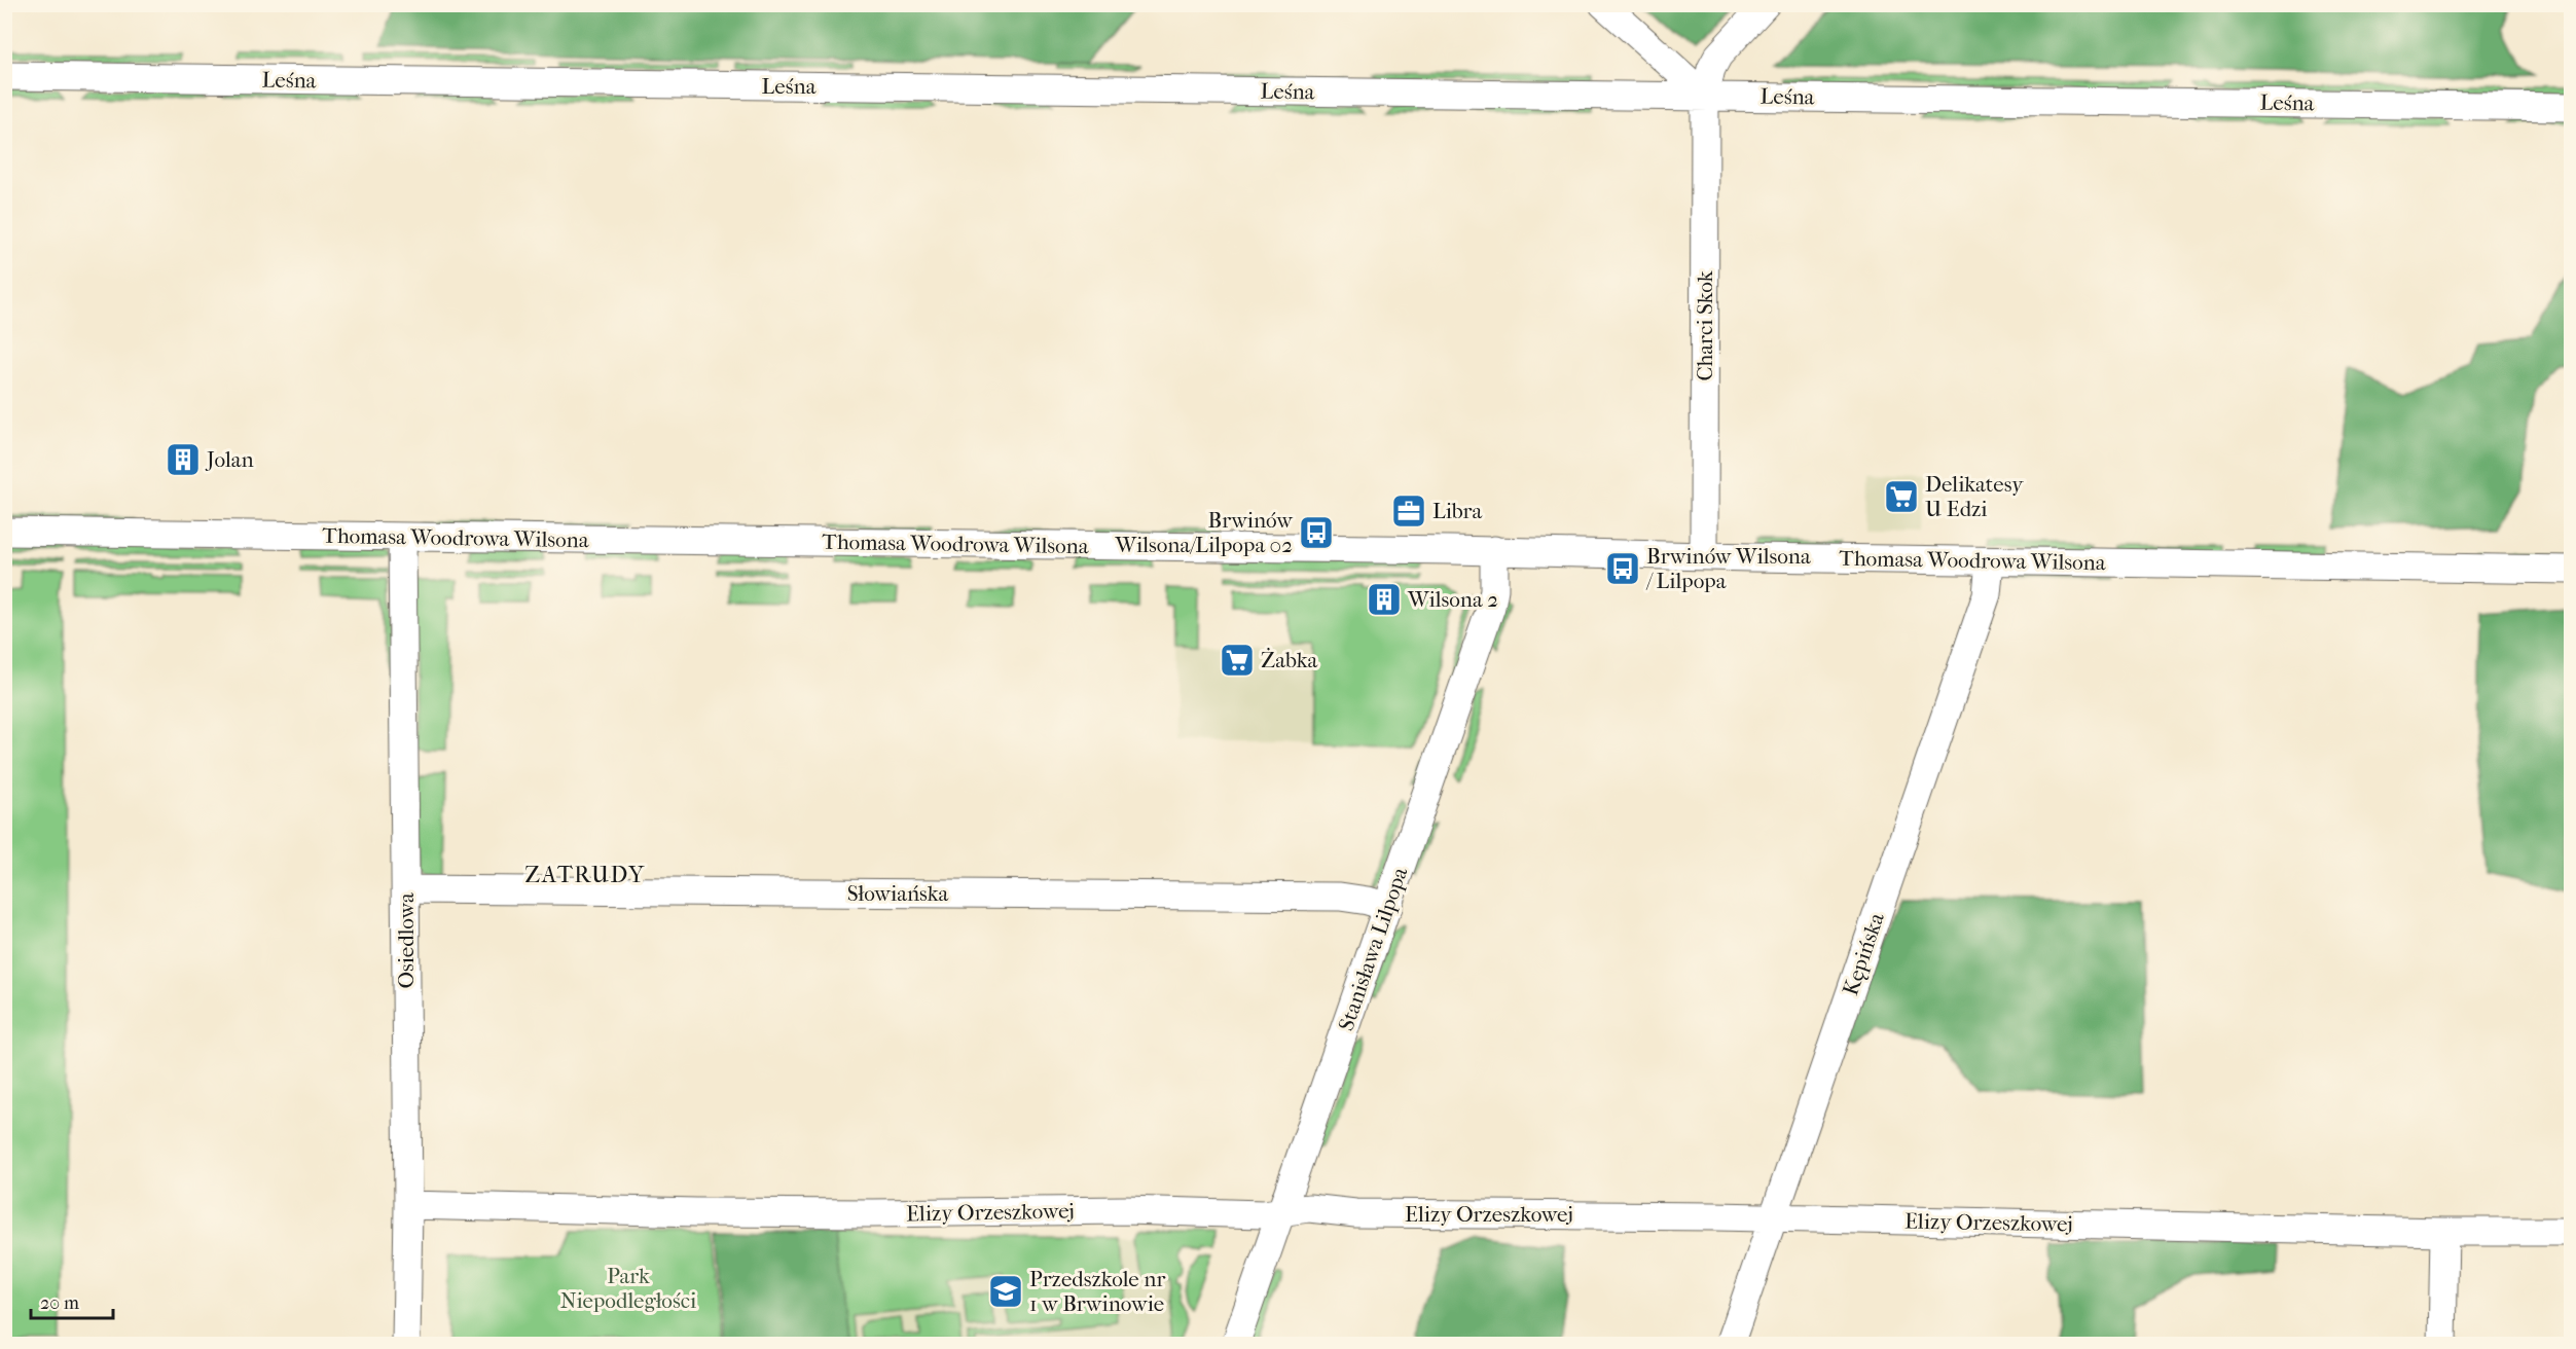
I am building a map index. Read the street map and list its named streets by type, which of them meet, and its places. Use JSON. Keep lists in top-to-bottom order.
{
  "streets": {
    "street": [
      "Leśna",
      "Charci Skok",
      "Thomasa Woodrowa Wilsona",
      "Słowiańska",
      "Osiedlowa",
      "Stanisława Lilpopa",
      "Kępińska",
      "Elizy Orzeszkowej"
    ]
  },
  "crossings": [
    ["Leśna", "Charci Skok"],
    ["Charci Skok", "Thomasa Woodrowa Wilsona"],
    ["Thomasa Woodrowa Wilsona", "Osiedlowa"],
    ["Thomasa Woodrowa Wilsona", "Stanisława Lilpopa"],
    ["Thomasa Woodrowa Wilsona", "Kępińska"],
    ["Słowiańska", "Osiedlowa"],
    ["Słowiańska", "Stanisława Lilpopa"],
    ["Osiedlowa", "Elizy Orzeszkowej"],
    ["Stanisława Lilpopa", "Elizy Orzeszkowej"],
    ["Kępińska", "Elizy Orzeszkowej"]
  ],
  "districts": ["ZATRUDY"],
  "parks": ["Park Niepodległości"],
  "places": {
    "building": ["Jolan", "Wilsona 2"],
    "supermarket": ["Delikatesy U Edzi", "Żabka"],
    "office": ["Libra"],
    "bus stop": ["Brwinów Wilsona/Lilpopa 02", "Brwinów Wilsona / Lilpopa"],
    "school or university": ["Przedszkole nr 1 w Brwinowie"]
  },
  "scale_bar": "20 m"
}
